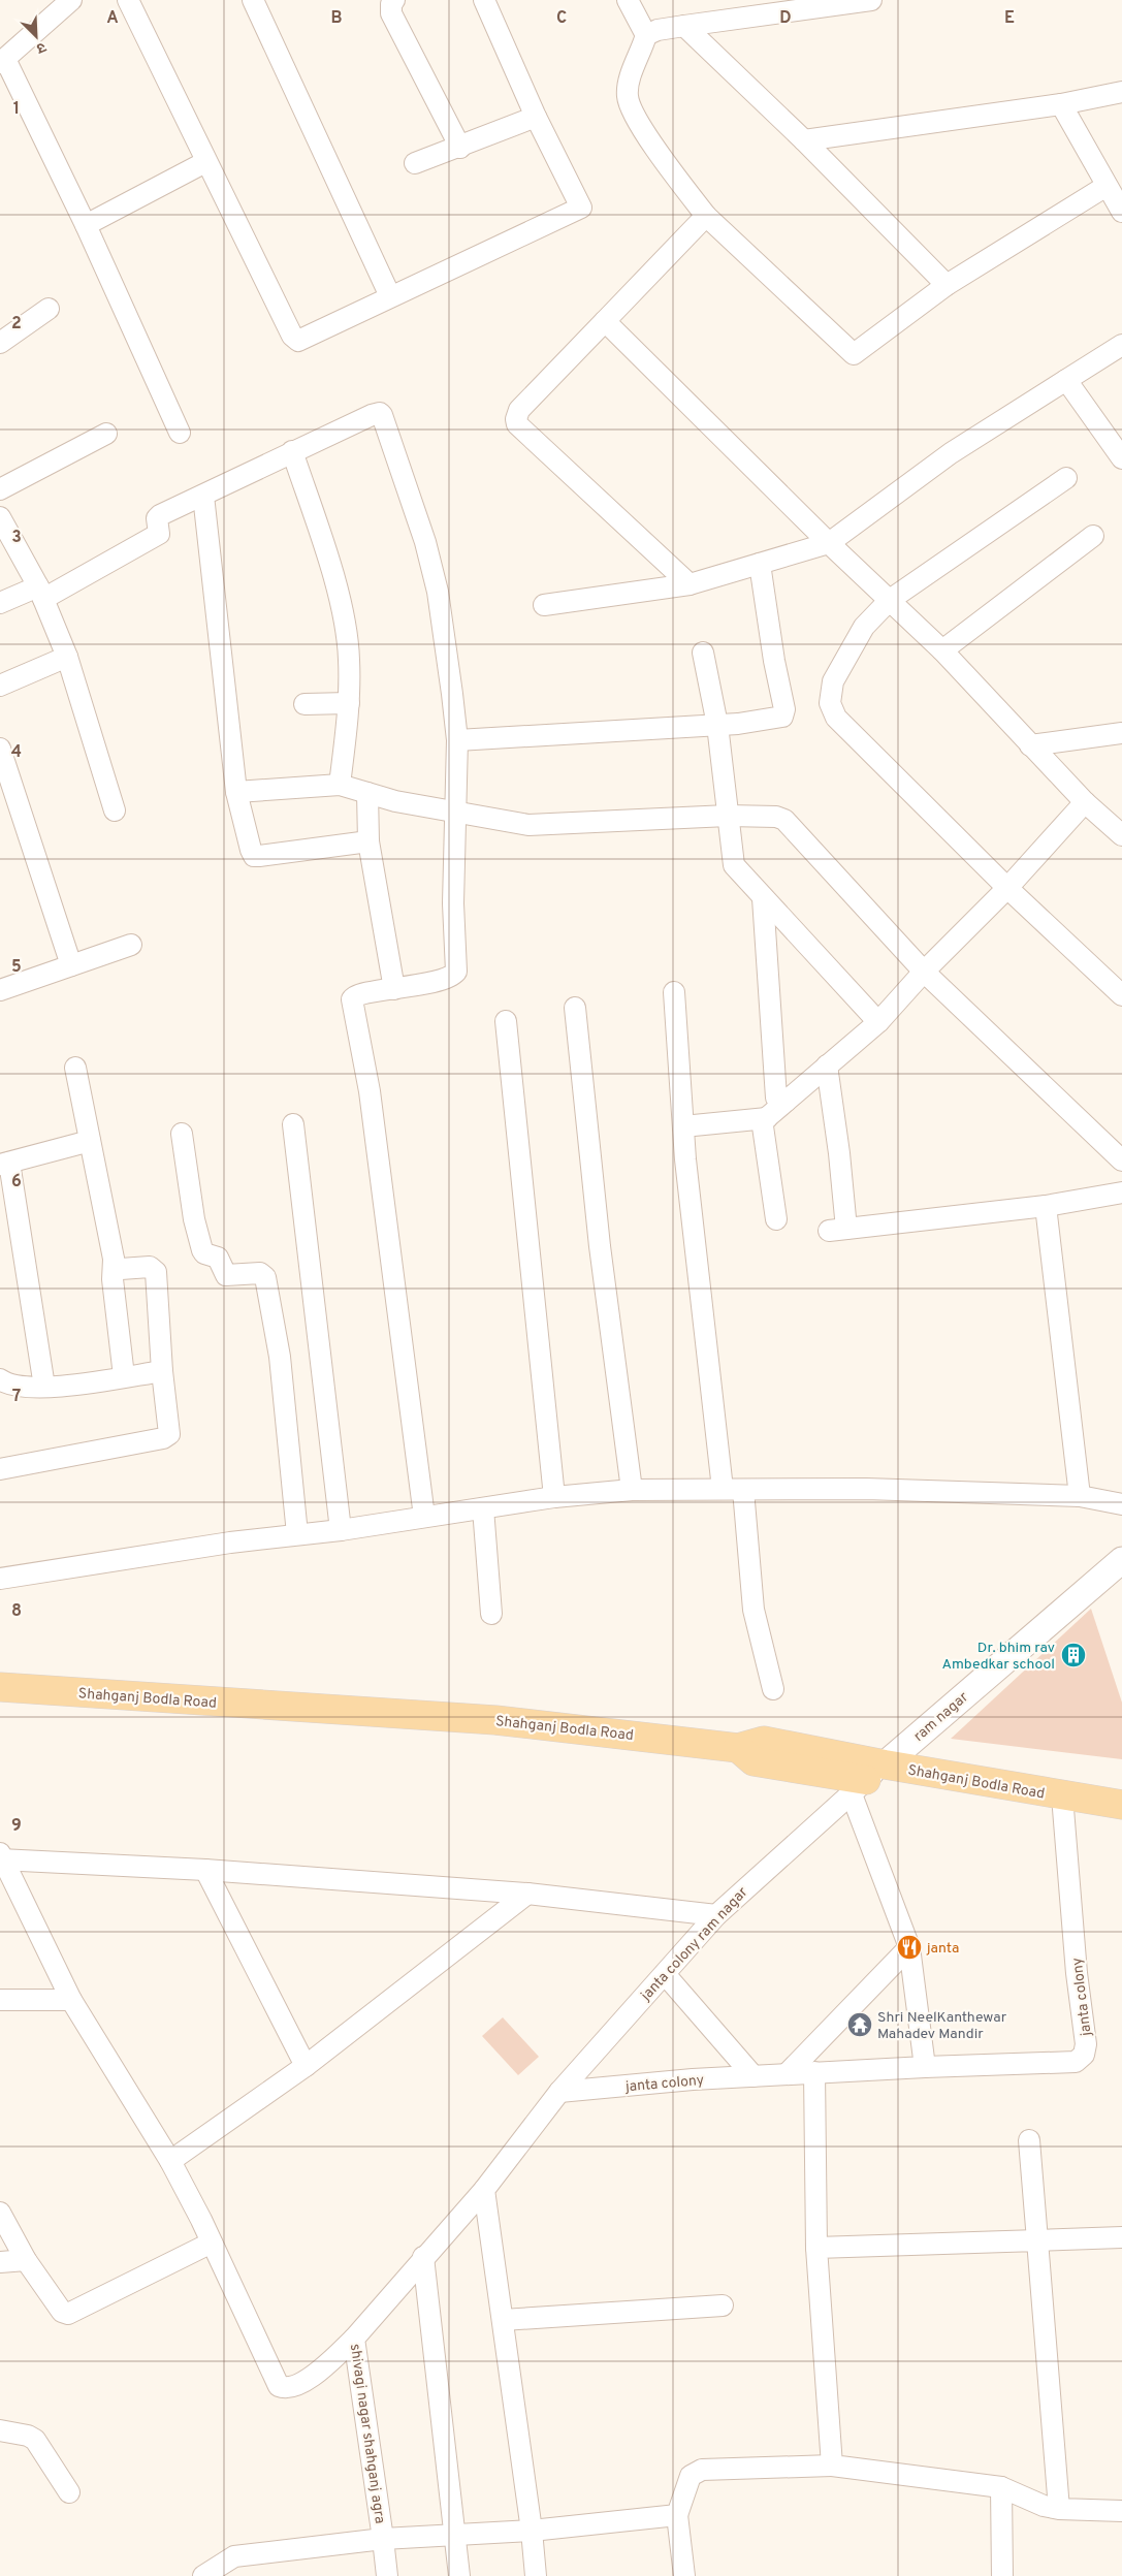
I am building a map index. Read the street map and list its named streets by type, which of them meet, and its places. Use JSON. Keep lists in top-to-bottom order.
{
  "streets": {
    "main road": ["Shahganj Bodla Road"],
    "street": [
      "ram nagar",
      "janta colony ram nagar",
      "janta colony",
      "shivagi nagar shahganj agra"
    ]
  },
  "crossings": [
    ["Shahganj Bodla Road", "ram nagar"],
    ["Shahganj Bodla Road", "janta colony ram nagar"],
    ["ram nagar", "janta colony ram nagar"],
    ["janta colony ram nagar", "janta colony"],
    ["janta colony ram nagar", "shivagi nagar shahganj agra"],
    ["janta colony", "shivagi nagar shahganj agra"]
  ],
  "places": {
    "building": ["Dr. bhim rav Ambedkar school"],
    "restaurant": ["janta"],
    "temple": ["Shri NeelKanthewar Mahadev Mandir"]
  },
  "north": "bottom right",
  "grid": {
    "columns": [
      "A",
      "B",
      "C",
      "D",
      "E"
    ],
    "rows": [
      "1",
      "2",
      "3",
      "4",
      "5",
      "6",
      "7",
      "8",
      "9"
    ]
  }
}
